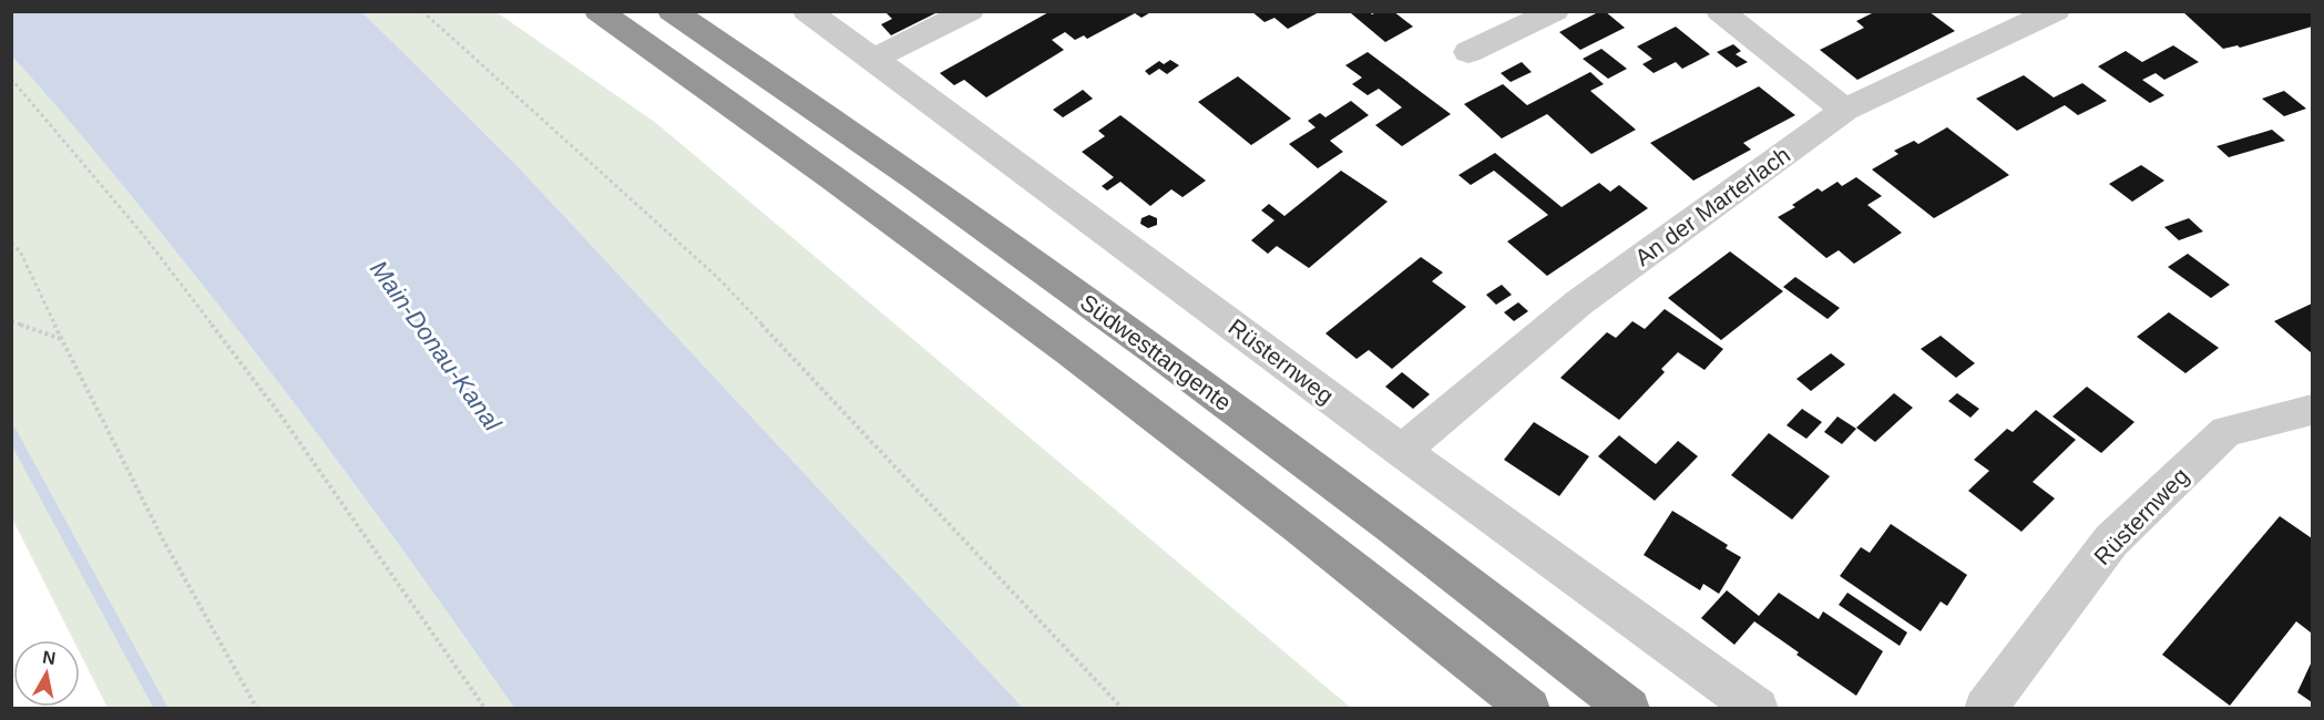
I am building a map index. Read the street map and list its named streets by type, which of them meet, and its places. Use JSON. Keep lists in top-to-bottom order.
{
  "streets": {
    "highway": ["Südwesttangente"],
    "street": ["An der Marterlach", "Rüsternweg"]
  },
  "crossings": [
    ["An der Marterlach", "Rüsternweg"]
  ],
  "water": ["Main-Donau-Kanal"],
  "north": "top"
}
